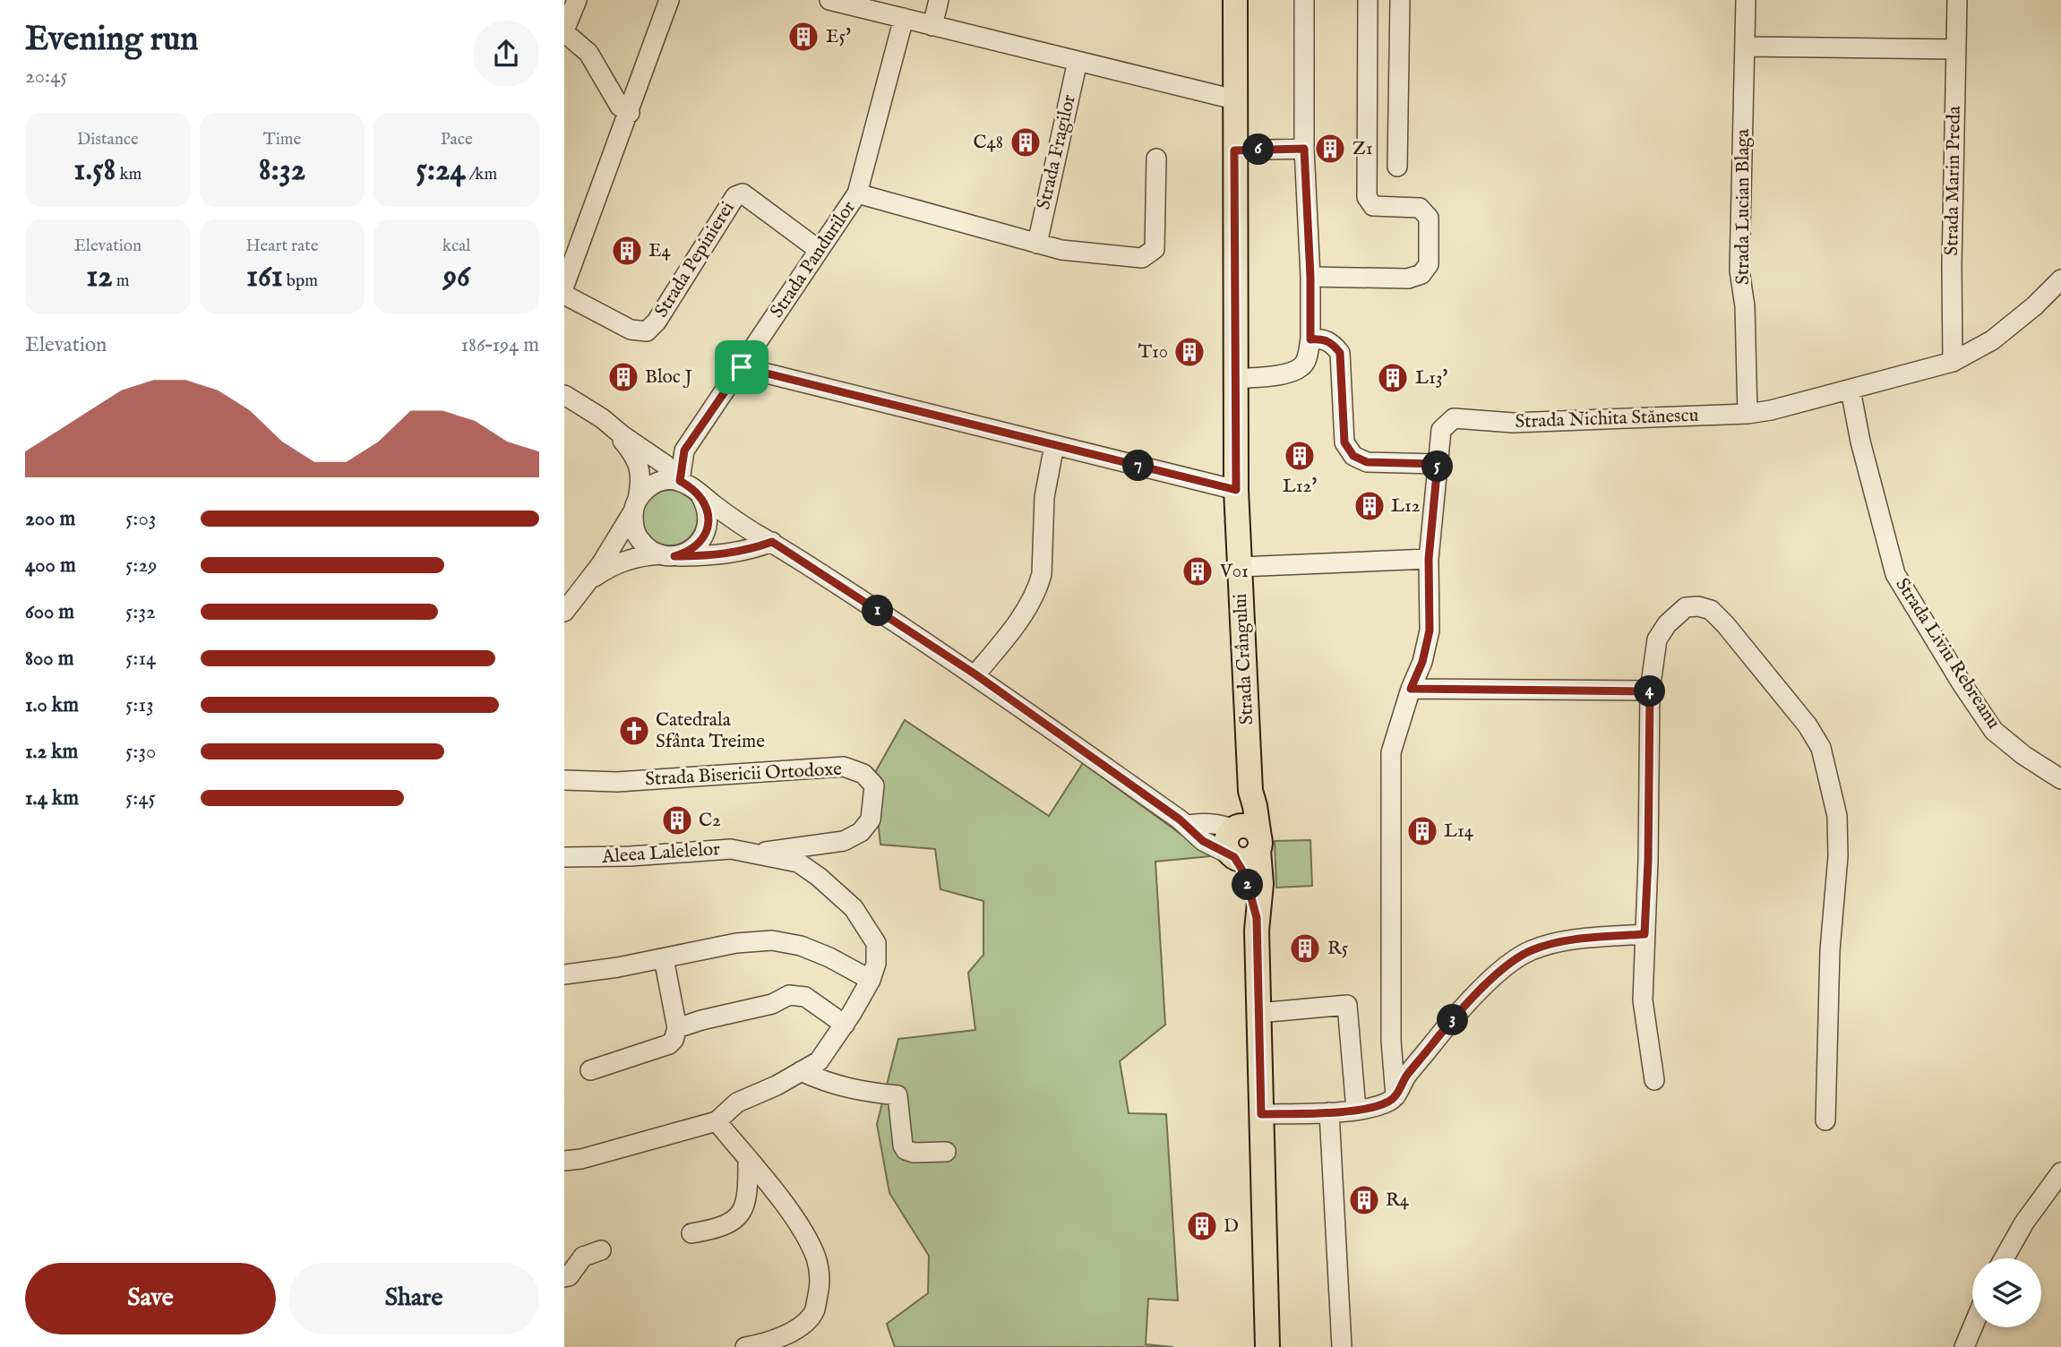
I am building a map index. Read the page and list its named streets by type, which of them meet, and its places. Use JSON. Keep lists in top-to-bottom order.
{
  "streets": {
    "main road": ["Strada Crângului"],
    "street": [
      "Strada Fragilor",
      "Strada Marin Preda",
      "Strada Lucian Blaga",
      "Strada Pepinierei",
      "Strada Pandurilor",
      "Strada Nichita Stănescu",
      "Strada Liviu Rebreanu",
      "Strada Bisericii Ortodoxe",
      "Aleea Lalelelor"
    ]
  },
  "crossings": [
    ["Strada Marin Preda", "Strada Nichita Stănescu"],
    ["Strada Lucian Blaga", "Strada Nichita Stănescu"],
    ["Strada Pepinierei", "Strada Pandurilor"],
    ["Strada Nichita Stănescu", "Strada Liviu Rebreanu"],
    ["Strada Bisericii Ortodoxe", "Aleea Lalelelor"]
  ],
  "places": {
    "building": [
      "E5'",
      "C48",
      "Z1",
      "E4",
      "T10",
      "Bloc J",
      "L13'",
      "L12'",
      "L12",
      "V01",
      "C2",
      "L14",
      "R5",
      "R4",
      "D"
    ],
    "church": ["Catedrala Sfânta Treime"]
  },
  "page": {
    "heading": ["Evening run", "20:45"],
    "stats": [
      ["Distance", "1.58 km"],
      ["Time", "8:32"],
      ["Pace", "5:24 /km"],
      ["Elevation", "12 m"],
      ["Heart rate", "161 bpm"],
      ["kcal", "96"]
    ],
    "pins": [
      "6",
      "7",
      "5",
      "1",
      "4",
      "2",
      "3"
    ],
    "chart": ["Elevation", "186–194 m"],
    "list": [
      {
        "name": "200 m",
        "note": "5:03"
      },
      {
        "name": "400 m",
        "note": "5:29"
      },
      {
        "name": "600 m",
        "note": "5:32"
      },
      {
        "name": "800 m",
        "note": "5:14"
      },
      {
        "name": "1.0 km",
        "note": "5:13"
      },
      {
        "name": "1.2 km",
        "note": "5:30"
      },
      {
        "name": "1.4 km",
        "note": "5:45"
      }
    ],
    "buttons": ["Save", "Share"]
  }
}
